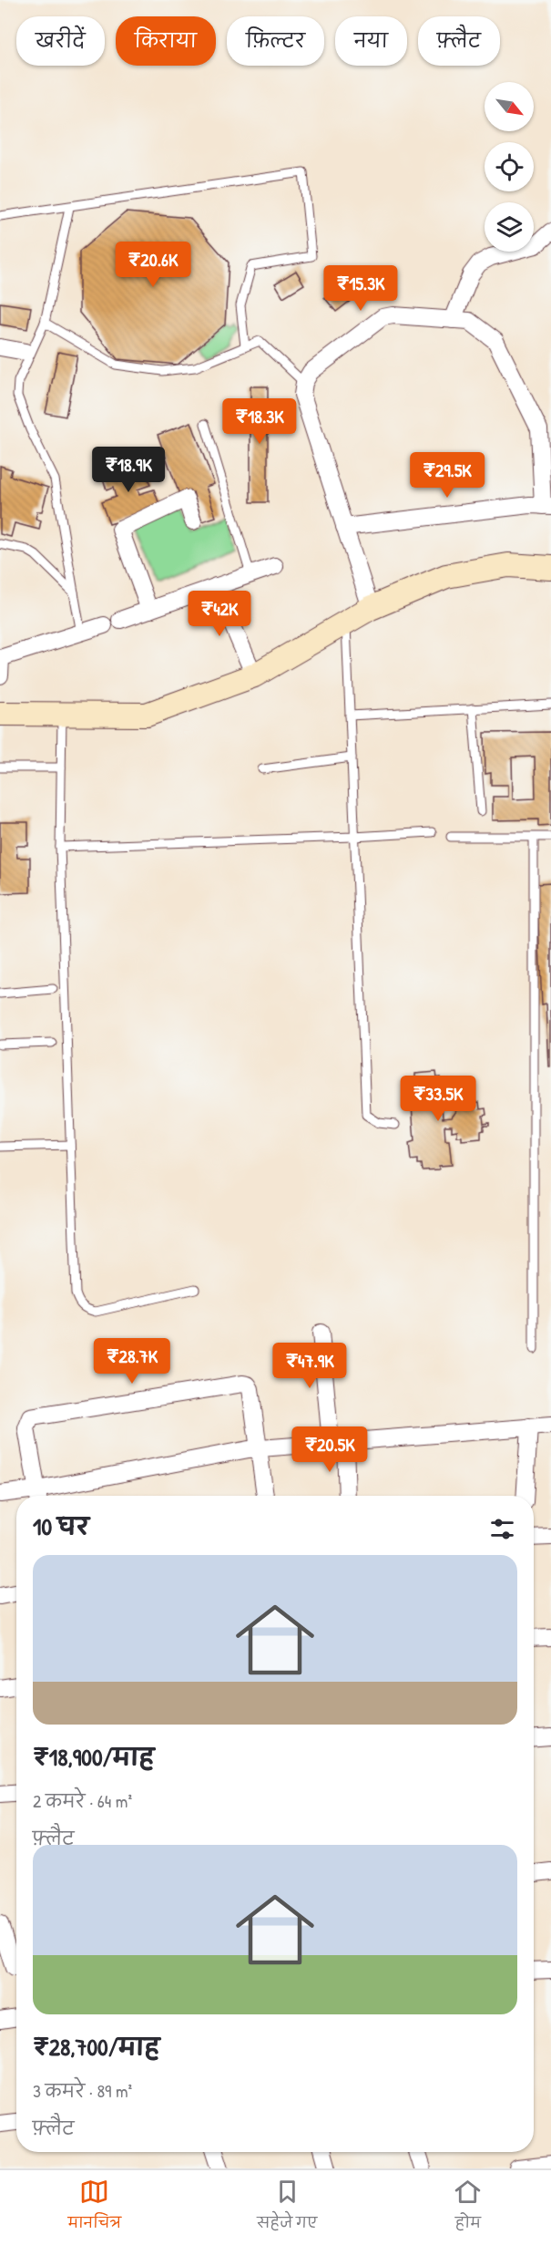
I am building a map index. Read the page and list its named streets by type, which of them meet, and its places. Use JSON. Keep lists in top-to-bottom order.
{
  "north": "bottom right",
  "page": {
    "chip": [
      "खरीदें",
      "किराया",
      "फ़िल्टर",
      "नया",
      "फ़्लैट"
    ],
    "price": [
      "₹20.6K",
      "₹15.3K",
      "₹18.3K",
      "₹18.9K",
      "₹29.5K",
      "₹42K",
      "₹33.5K",
      "₹28.7K",
      "₹47.9K",
      "₹20.5K"
    ],
    "heading": "10 घर",
    "list": [
      {
        "name": "₹18,900/माह",
        "note": "2 कमरे · 64 m² · फ़्लैट"
      },
      {
        "name": "₹28,700/माह",
        "note": "3 कमरे · 89 m² · फ़्लैट"
      }
    ],
    "tabs": ["मानचित्र", "सहेजे गए", "होम"]
  }
}
